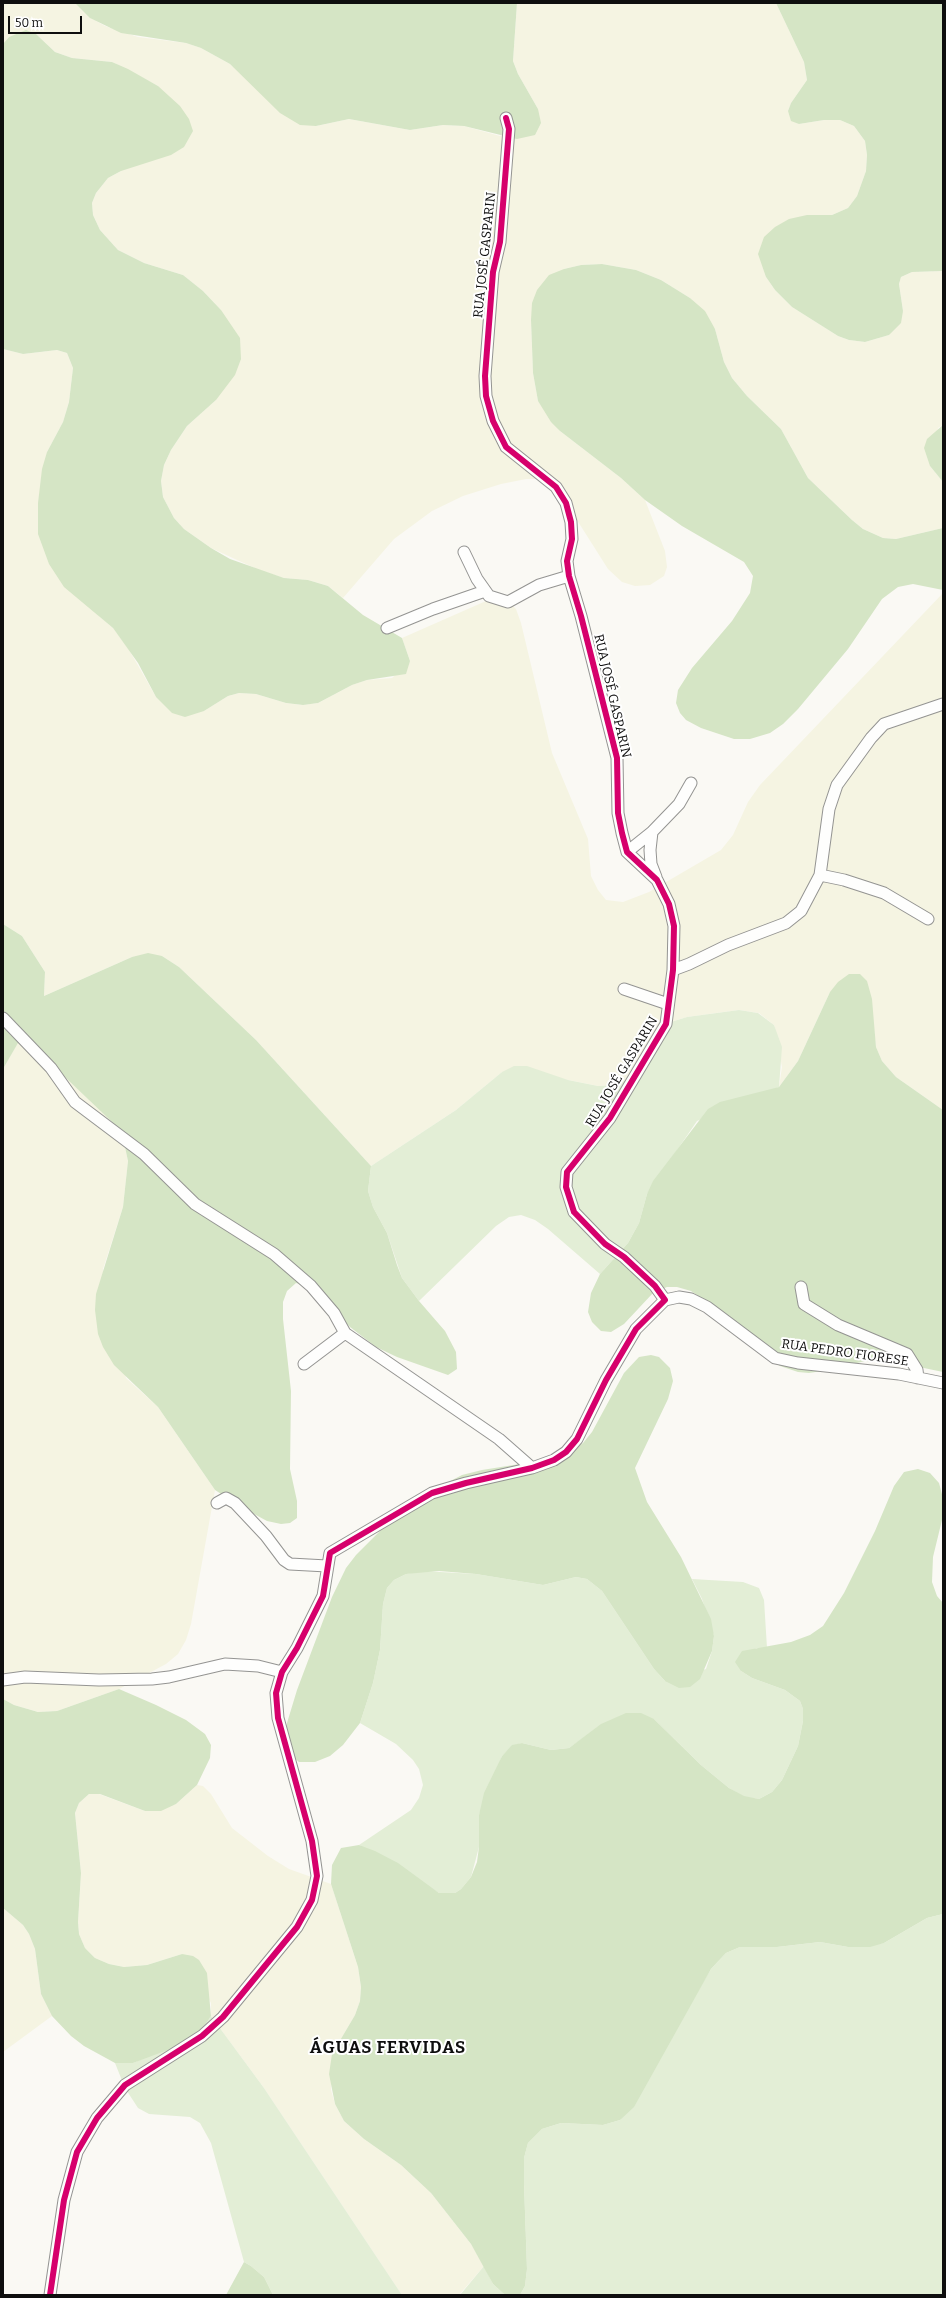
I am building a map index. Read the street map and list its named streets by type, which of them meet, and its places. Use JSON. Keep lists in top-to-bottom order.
{
  "streets": {
    "street": ["RUA JOSÉ GASPARIN", "RUA PEDRO FIORESE"]
  },
  "crossings": [
    ["RUA JOSÉ GASPARIN", "RUA PEDRO FIORESE"]
  ],
  "districts": ["ÁGUAS FERVIDAS"],
  "scale_bar": "50 m"
}
